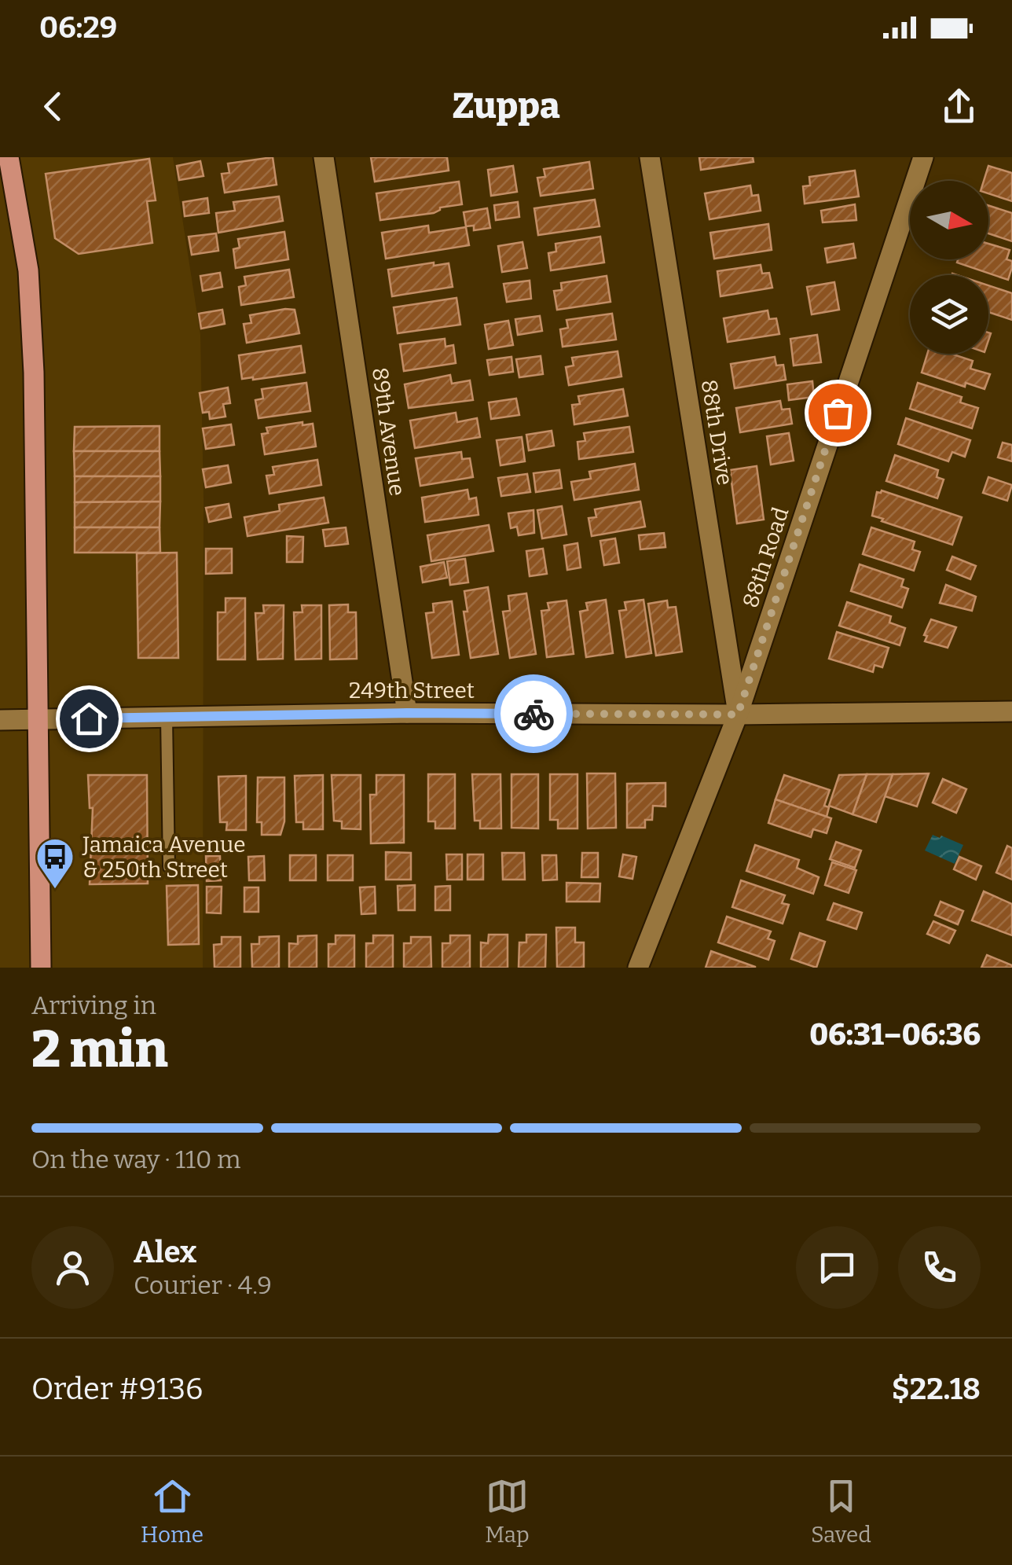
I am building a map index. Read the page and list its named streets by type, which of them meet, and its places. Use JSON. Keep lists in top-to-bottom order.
{
  "streets": {
    "street": [
      "89th Avenue",
      "88th Drive",
      "88th Road",
      "249th Street"
    ]
  },
  "crossings": [
    ["89th Avenue", "249th Street"],
    ["88th Drive", "88th Road"],
    ["88th Drive", "249th Street"],
    ["88th Road", "249th Street"]
  ],
  "places": {
    "bus stop": ["Jamaica Avenue & 250th Street"]
  },
  "north": "right",
  "page": {
    "status": "06:29",
    "header": "Zuppa",
    "heading": ["2 min", "Arriving in", "06:31–06:36"],
    "panel": [
      "Alex",
      "Courier · 4.9",
      "Order #9136",
      "$22.18"
    ],
    "bar": "On the way · 110 m",
    "tabs": ["Home", "Map", "Saved"]
  }
}
